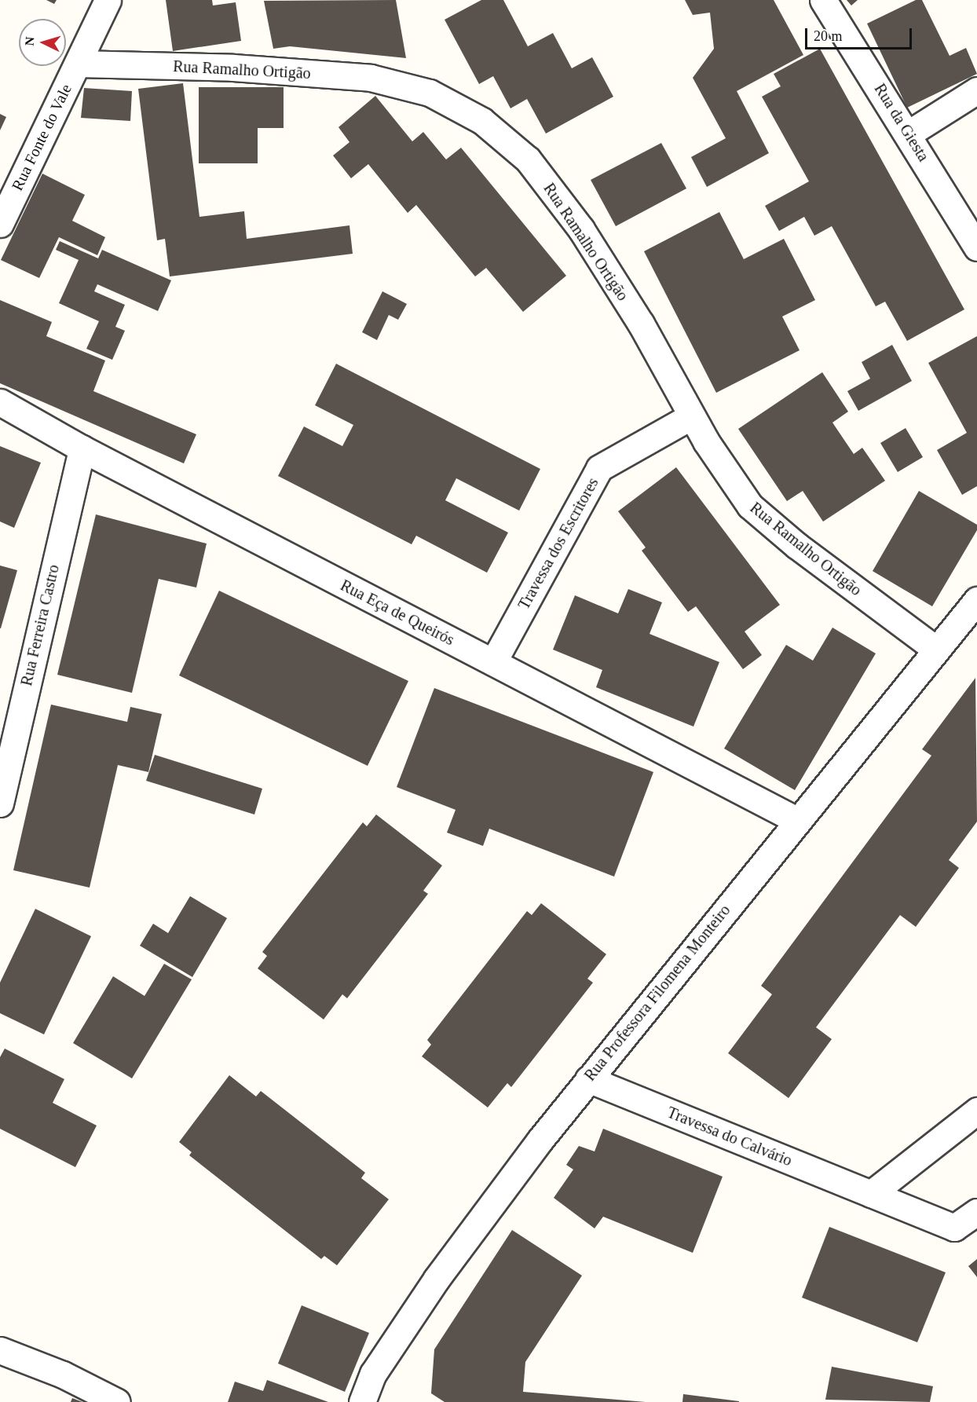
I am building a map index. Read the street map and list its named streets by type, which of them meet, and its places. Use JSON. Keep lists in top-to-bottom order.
{
  "streets": {
    "street": [
      "Rua Ramalho Ortigão",
      "Rua da Giesta",
      "Rua Fonte do Vale",
      "Travessa dos Escritores",
      "Rua Eça de Queirós",
      "Rua Ferreira Castro",
      "Rua Professora Filomena Monteiro",
      "Travessa do Calvário"
    ]
  },
  "crossings": [
    ["Rua Ramalho Ortigão", "Rua Fonte do Vale"],
    ["Rua Ramalho Ortigão", "Travessa dos Escritores"],
    ["Rua Ramalho Ortigão", "Rua Professora Filomena Monteiro"],
    ["Travessa dos Escritores", "Rua Eça de Queirós"],
    ["Rua Eça de Queirós", "Rua Ferreira Castro"],
    ["Rua Eça de Queirós", "Rua Professora Filomena Monteiro"],
    ["Rua Professora Filomena Monteiro", "Travessa do Calvário"]
  ],
  "scale_bar": "20 m",
  "north": "left"
}
